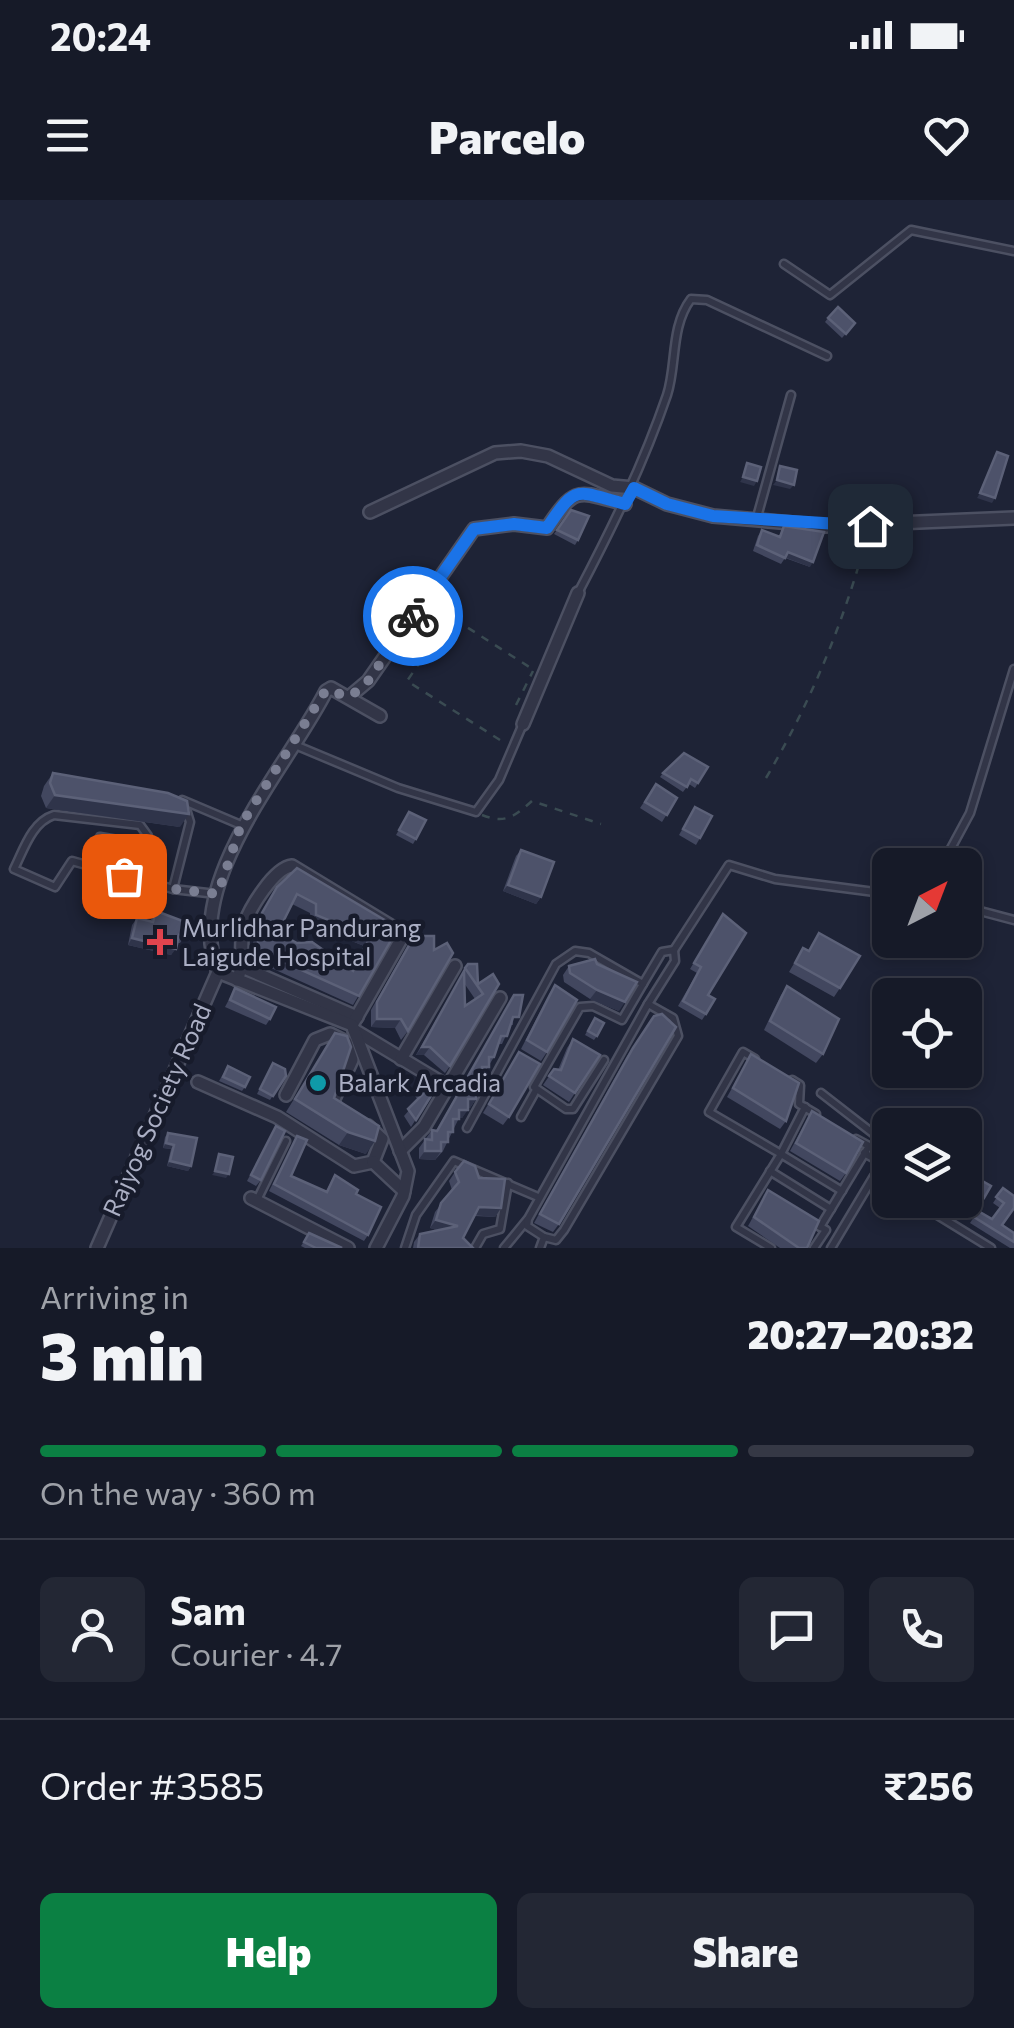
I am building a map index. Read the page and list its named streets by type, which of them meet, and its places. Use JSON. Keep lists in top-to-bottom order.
{
  "streets": {
    "street": ["Rajyog Society Road"]
  },
  "places": {
    "health": ["Murlidhar Pandurang Laigude Hospital"],
    "other": ["Balark Arcadia"]
  },
  "north": "top right",
  "page": {
    "status": "20:24",
    "header": "Parcelo",
    "heading": ["3 min", "Arriving in", "20:27–20:32"],
    "panel": [
      "Sam",
      "Courier · 4.7",
      "Order #3585",
      "₹256"
    ],
    "bar": "On the way · 360 m",
    "buttons": ["Help", "Share"]
  }
}
